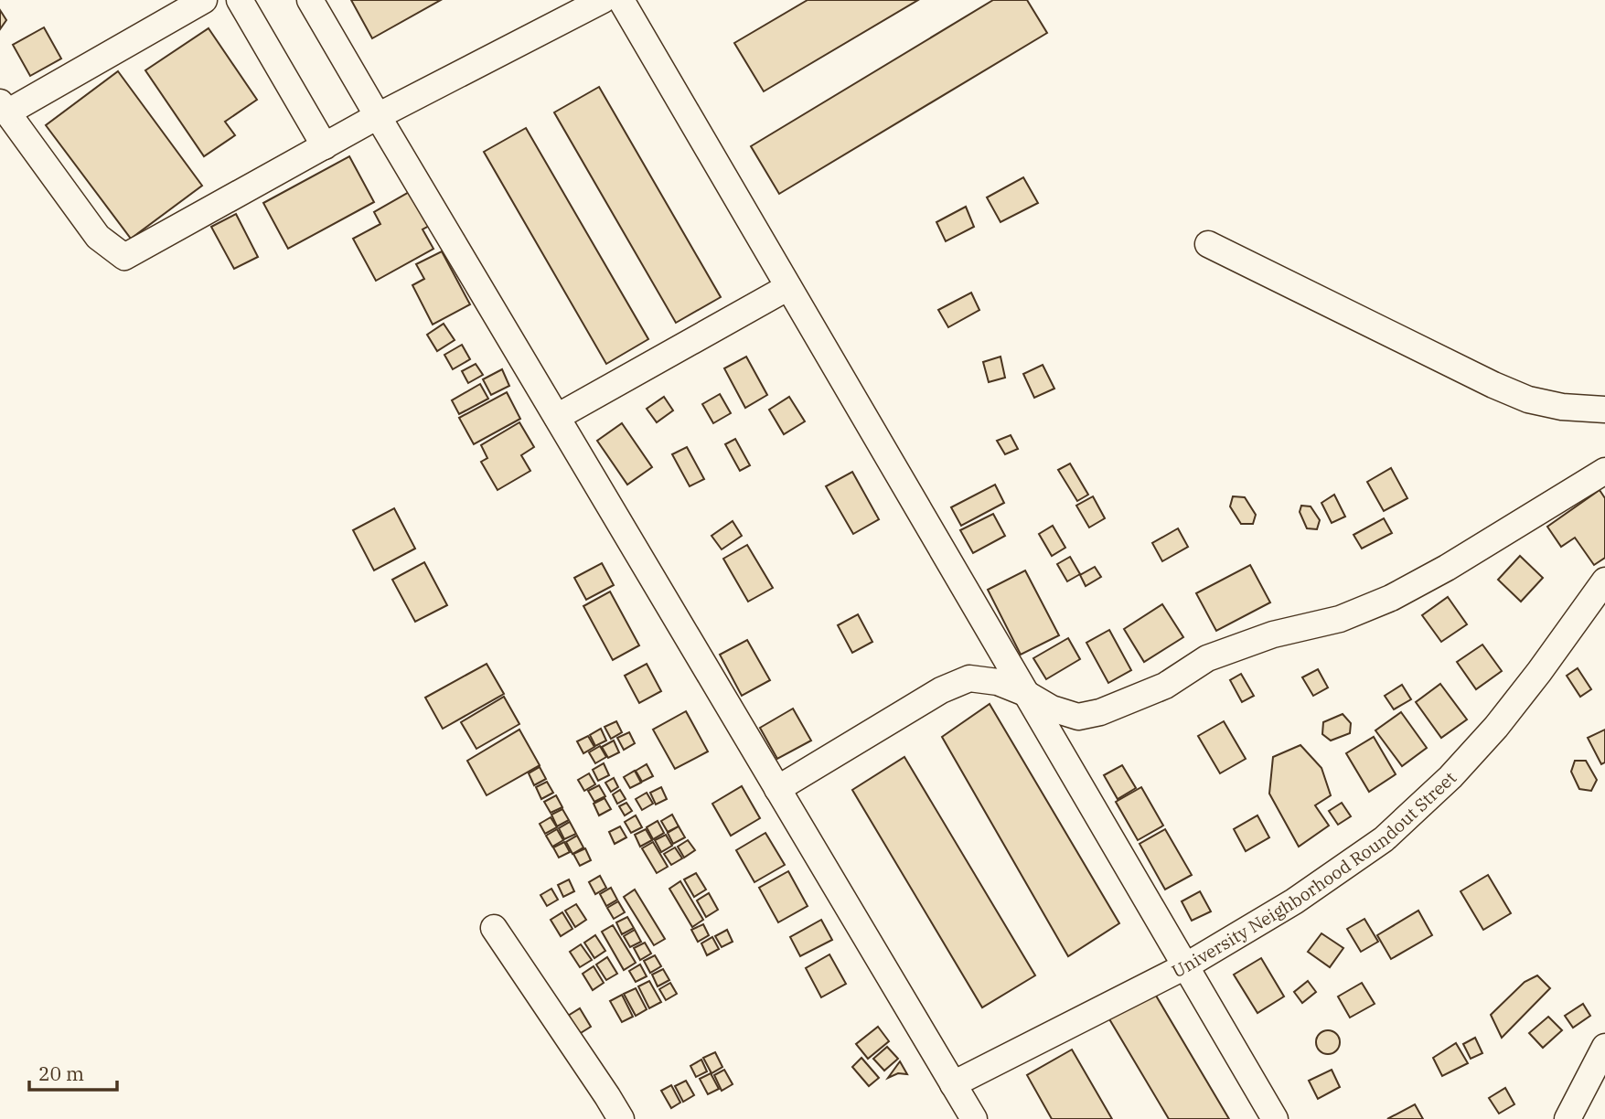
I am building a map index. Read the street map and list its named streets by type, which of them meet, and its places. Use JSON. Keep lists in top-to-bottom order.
{
  "streets": {
    "street": ["University Neighborhood Roundout Street"]
  },
  "scale_bar": "20 m"
}
